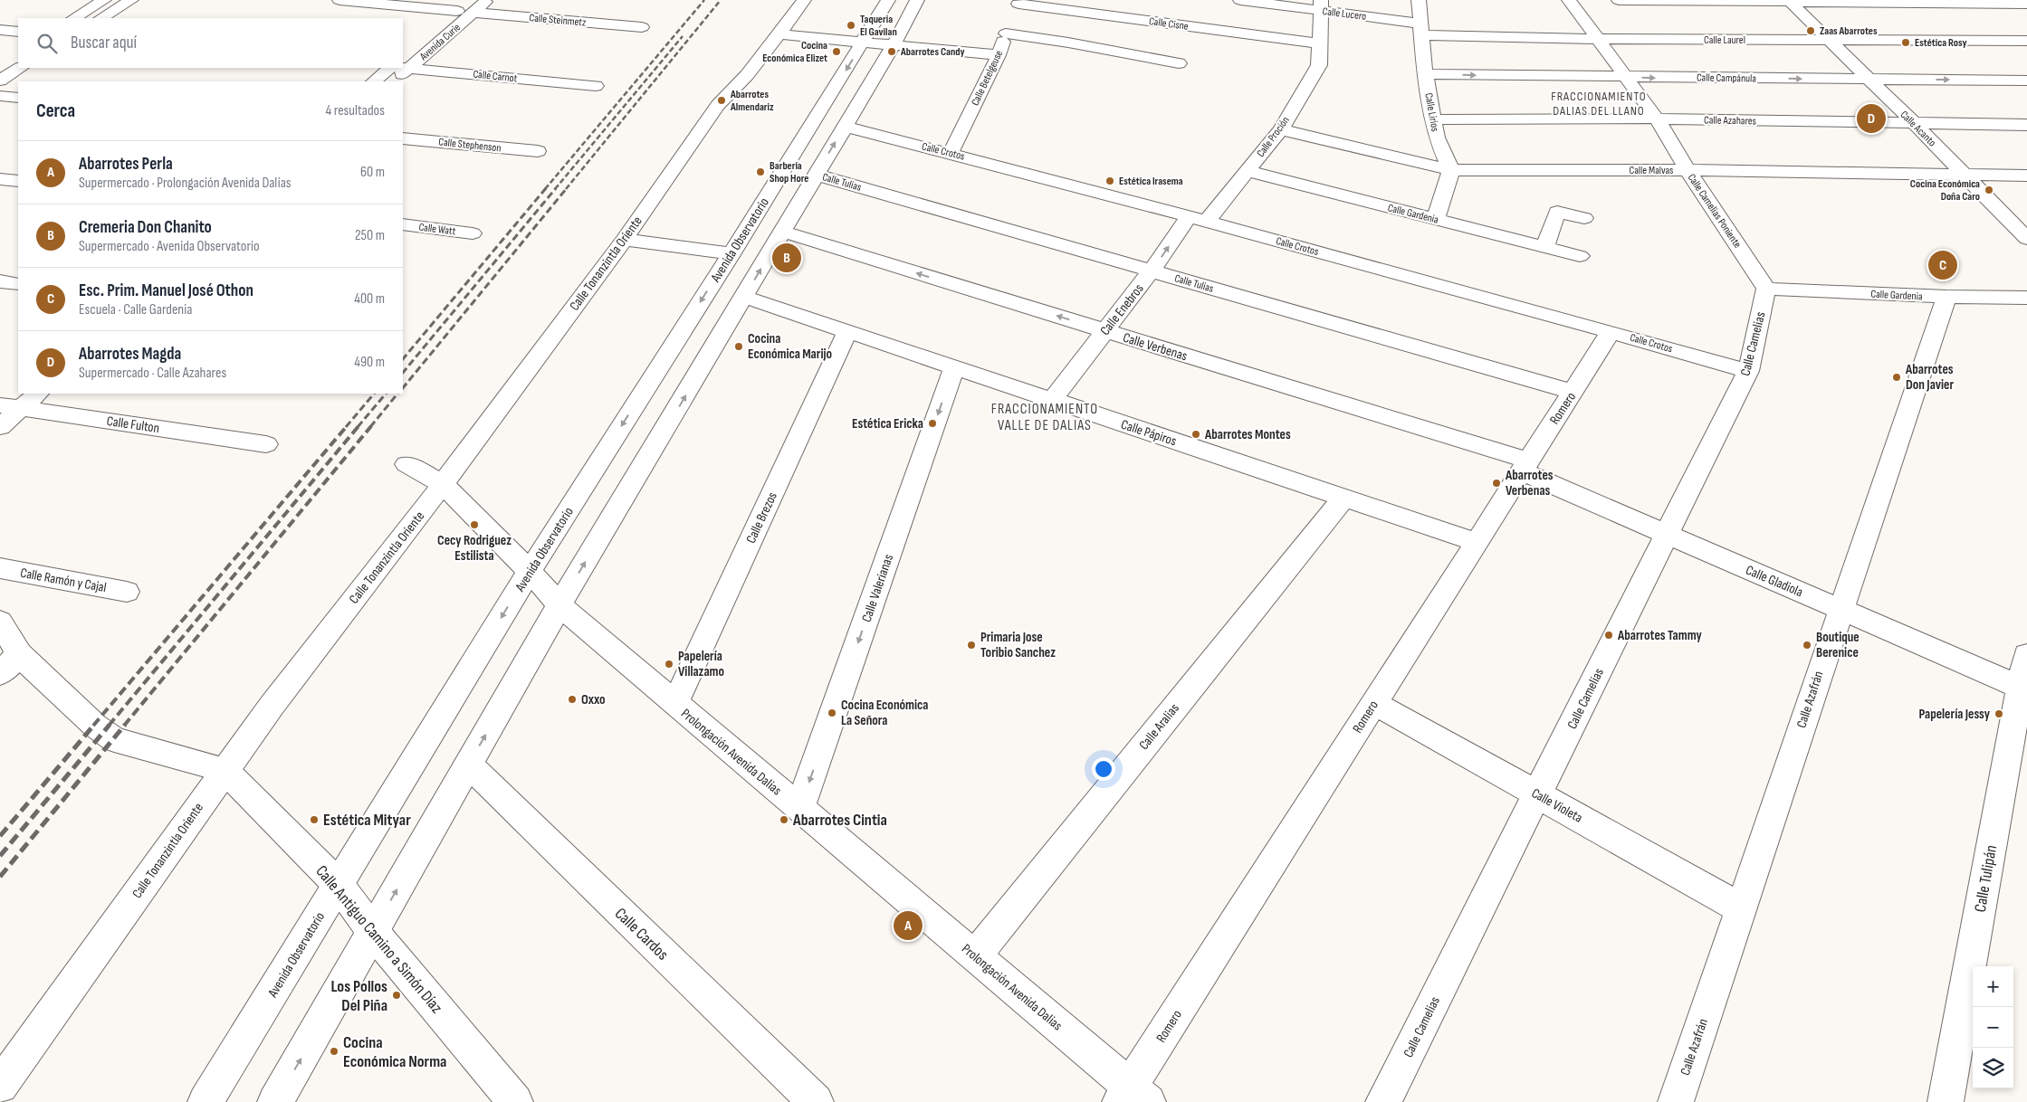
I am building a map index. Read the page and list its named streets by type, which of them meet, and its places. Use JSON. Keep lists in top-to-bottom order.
{
  "streets": {
    "street": [
      "Calle Lucero",
      "Calle Steinmetz",
      "Calle Cisne",
      "Calle Laurel",
      "Avenida Curie",
      "Calle Carnot",
      "Calle Betelgeuse",
      "Calle Campánula",
      "Calle Lirios",
      "Calle Azahares",
      "Calle Acanto",
      "Calle Proción",
      "Calle Stephenson",
      "Calle Crotos",
      "Calle Malvas",
      "Calle Tulias",
      "Calle Camelias Poniente",
      "Calle Gardenia",
      "Calle Watt",
      "Avenida Observatorio",
      "Calle Tonanzintla Oriente",
      "Calle Enebros",
      "Calle Camelias",
      "Calle Verbenas",
      "Romero",
      "Calle Fulton",
      "Calle Pápiros",
      "Calle Brezos",
      "Calle Ramón y Cajal",
      "Calle Gladiola",
      "Calle Valerianas",
      "Calle Azafrán",
      "Calle Aralias",
      "Prolongación Avenida Dalias",
      "Calle Violeta",
      "Calle Tulipán",
      "Calle Cardos",
      "Calle Antiguo Camino a Simón Díaz"
    ]
  },
  "crossings": [
    ["Calle Lucero", "Calle Laurel"],
    ["Calle Lucero", "Calle Lirios"],
    ["Calle Lucero", "Calle Proción"],
    ["Calle Steinmetz", "Avenida Curie"],
    ["Calle Cisne", "Calle Betelgeuse"],
    ["Calle Cisne", "Calle Proción"],
    ["Calle Laurel", "Calle Lirios"],
    ["Calle Laurel", "Calle Acanto"],
    ["Calle Laurel", "Calle Camelias Poniente"],
    ["Calle Betelgeuse", "Calle Crotos"],
    ["Calle Campánula", "Calle Lirios"],
    ["Calle Campánula", "Calle Acanto"],
    ["Calle Campánula", "Calle Camelias Poniente"],
    ["Calle Lirios", "Calle Azahares"],
    ["Calle Lirios", "Calle Malvas"],
    ["Calle Azahares", "Calle Acanto"],
    ["Calle Azahares", "Calle Camelias Poniente"],
    ["Calle Acanto", "Calle Malvas"],
    ["Calle Proción", "Calle Crotos"],
    ["Calle Proción", "Calle Malvas"],
    ["Calle Proción", "Calle Gardenia"],
    ["Calle Proción", "Calle Enebros"],
    ["Calle Crotos", "Calle Enebros"],
    ["Calle Crotos", "Calle Camelias"],
    ["Calle Crotos", "Romero"],
    ["Calle Malvas", "Calle Camelias Poniente"],
    ["Calle Tulias", "Calle Enebros"],
    ["Calle Tulias", "Romero"],
    ["Calle Camelias Poniente", "Calle Gardenia"],
    ["Calle Camelias Poniente", "Calle Camelias"],
    ["Calle Gardenia", "Calle Camelias"],
    ["Calle Gardenia", "Calle Azafrán"],
    ["Avenida Observatorio", "Prolongación Avenida Dalias"],
    ["Avenida Observatorio", "Calle Antiguo Camino a Simón Díaz"],
    ["Calle Tonanzintla Oriente", "Prolongación Avenida Dalias"],
    ["Calle Tonanzintla Oriente", "Calle Antiguo Camino a Simón Díaz"],
    ["Calle Enebros", "Calle Verbenas"],
    ["Calle Enebros", "Calle Pápiros"],
    ["Calle Camelias", "Calle Gladiola"],
    ["Calle Camelias", "Calle Violeta"],
    ["Calle Verbenas", "Romero"],
    ["Calle Verbenas", "Calle Gladiola"],
    ["Romero", "Calle Pápiros"],
    ["Romero", "Calle Gladiola"],
    ["Romero", "Prolongación Avenida Dalias"],
    ["Romero", "Calle Violeta"],
    ["Calle Pápiros", "Calle Brezos"],
    ["Calle Pápiros", "Calle Valerianas"],
    ["Calle Pápiros", "Calle Aralias"],
    ["Calle Brezos", "Prolongación Avenida Dalias"],
    ["Calle Gladiola", "Calle Azafrán"],
    ["Calle Gladiola", "Calle Tulipán"],
    ["Calle Valerianas", "Prolongación Avenida Dalias"],
    ["Calle Azafrán", "Calle Violeta"],
    ["Calle Aralias", "Prolongación Avenida Dalias"]
  ],
  "one_way": ["Calle Valerianas"],
  "districts": ["FRACCIONAMIENTO DALIAS DEL LLANO", "FRACCIONAMIENTO VALLE DE DALIAS"],
  "places": [
    "Taqueria El Gavilan",
    "Zaas Abarrotes",
    "Estética Rosy",
    "Cocina Económica Elizet",
    "Abarrotes Candy",
    "Abarrotes Almendariz",
    "Barbería Shop Hore",
    "Estética Irasema",
    "Cocina Económica Doña Caro",
    "Cocina Económica Marijo",
    "Abarrotes Don Javier",
    "Estética Ericka",
    "Abarrotes Montes",
    "Abarrotes Verbenas",
    "Cecy Rodriguez Estilista",
    "Abarrotes Tammy",
    "Primaria Jose Toribio Sanchez",
    "Boutique Berenice",
    "Papelería Villazamo",
    "Oxxo",
    "Cocina Económica La Señora",
    "Papelería Jessy",
    "Estética Mityar",
    "Abarrotes Cintia",
    "Los Pollos Del Piña",
    "Cocina Económica Norma"
  ],
  "page": {
    "search": "Buscar aquí",
    "heading": ["Cerca", "4 resultados"],
    "pins": [
      "D",
      "B",
      "C",
      "A"
    ],
    "list": [
      {
        "mark": "A",
        "name": "Abarrotes Perla",
        "note": "Supermercado · Prolongación Avenida Dalias",
        "value": "60 m"
      },
      {
        "mark": "B",
        "name": "Cremeria Don Chanito",
        "note": "Supermercado · Avenida Observatorio",
        "value": "250 m"
      },
      {
        "mark": "C",
        "name": "Esc. Prim. Manuel José Othon",
        "note": "Escuela · Calle Gardenia",
        "value": "400 m"
      },
      {
        "mark": "D",
        "name": "Abarrotes Magda",
        "note": "Supermercado · Calle Azahares",
        "value": "490 m"
      }
    ],
    "map_buttons": ["+", "−"]
  }
}
